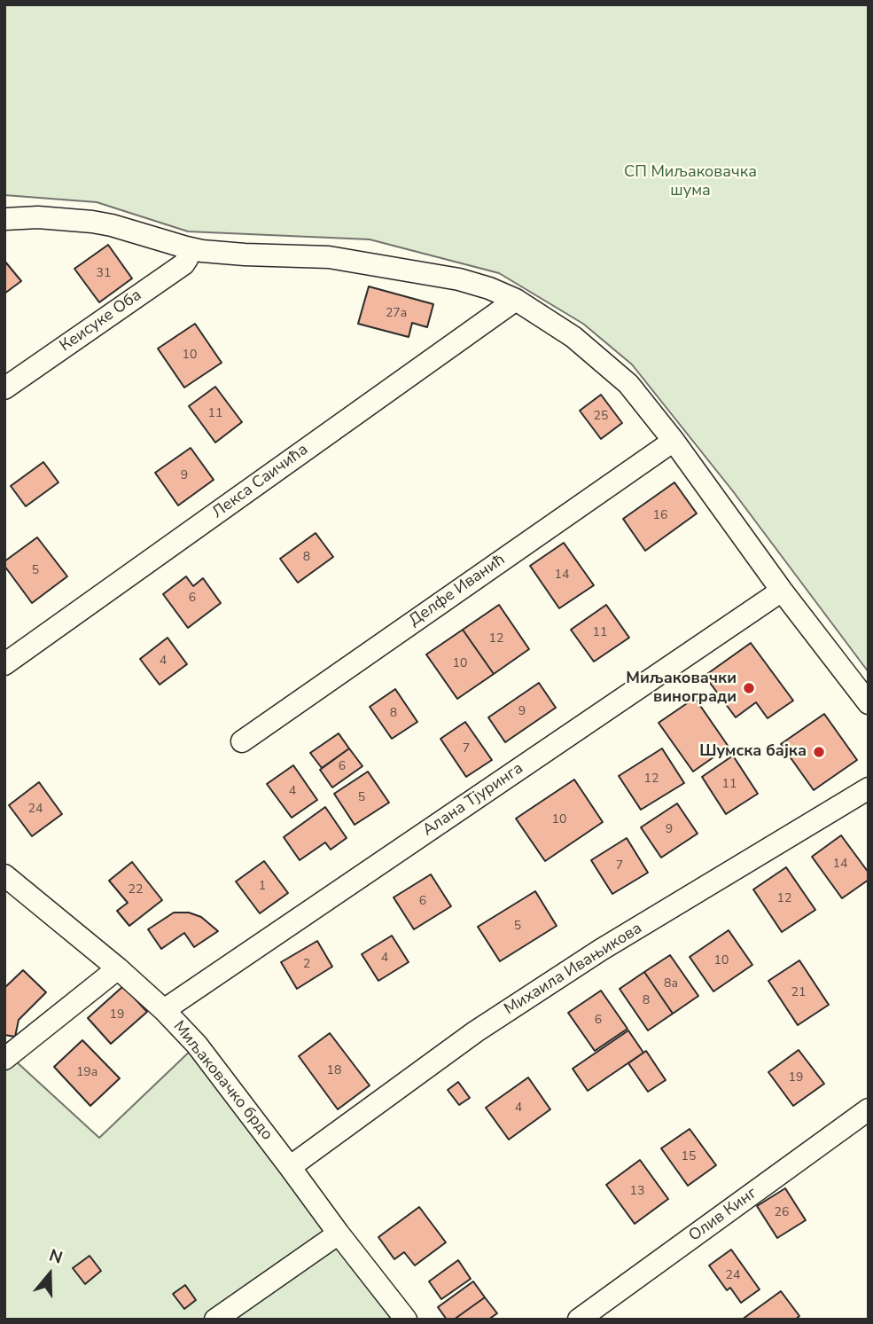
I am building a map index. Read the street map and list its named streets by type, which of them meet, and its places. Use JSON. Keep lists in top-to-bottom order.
{
  "streets": {
    "street": [
      "Кеисуке Оба",
      "Лекса Саичића",
      "Делфе Иванић",
      "Алана Тјуринга",
      "Михаила Ивањикова",
      "Миљаковачко брдо",
      "Олив Кинг"
    ]
  },
  "crossings": [
    ["Алана Тјуринга", "Миљаковачко брдо"],
    ["Михаила Ивањикова", "Миљаковачко брдо"]
  ],
  "parks": ["СП Миљаковачка шума"],
  "places": ["Миљаковачки виногради", "Шумска бајка"],
  "house_numbers": [
    "31",
    "27a",
    "10",
    "11",
    "25",
    "9",
    "16",
    "8",
    "5",
    "14",
    "6",
    "11",
    "12",
    "4",
    "10",
    "9",
    "8",
    "7",
    "6",
    "12",
    "11",
    "4",
    "5",
    "24",
    "10",
    "9",
    "14",
    "7",
    "1",
    "22",
    "12",
    "6",
    "5",
    "4",
    "10",
    "2",
    "8a",
    "21",
    "8",
    "19",
    "6",
    "18",
    "19a",
    "19",
    "4",
    "15",
    "13",
    "26",
    "24"
  ],
  "north": "top"
}
